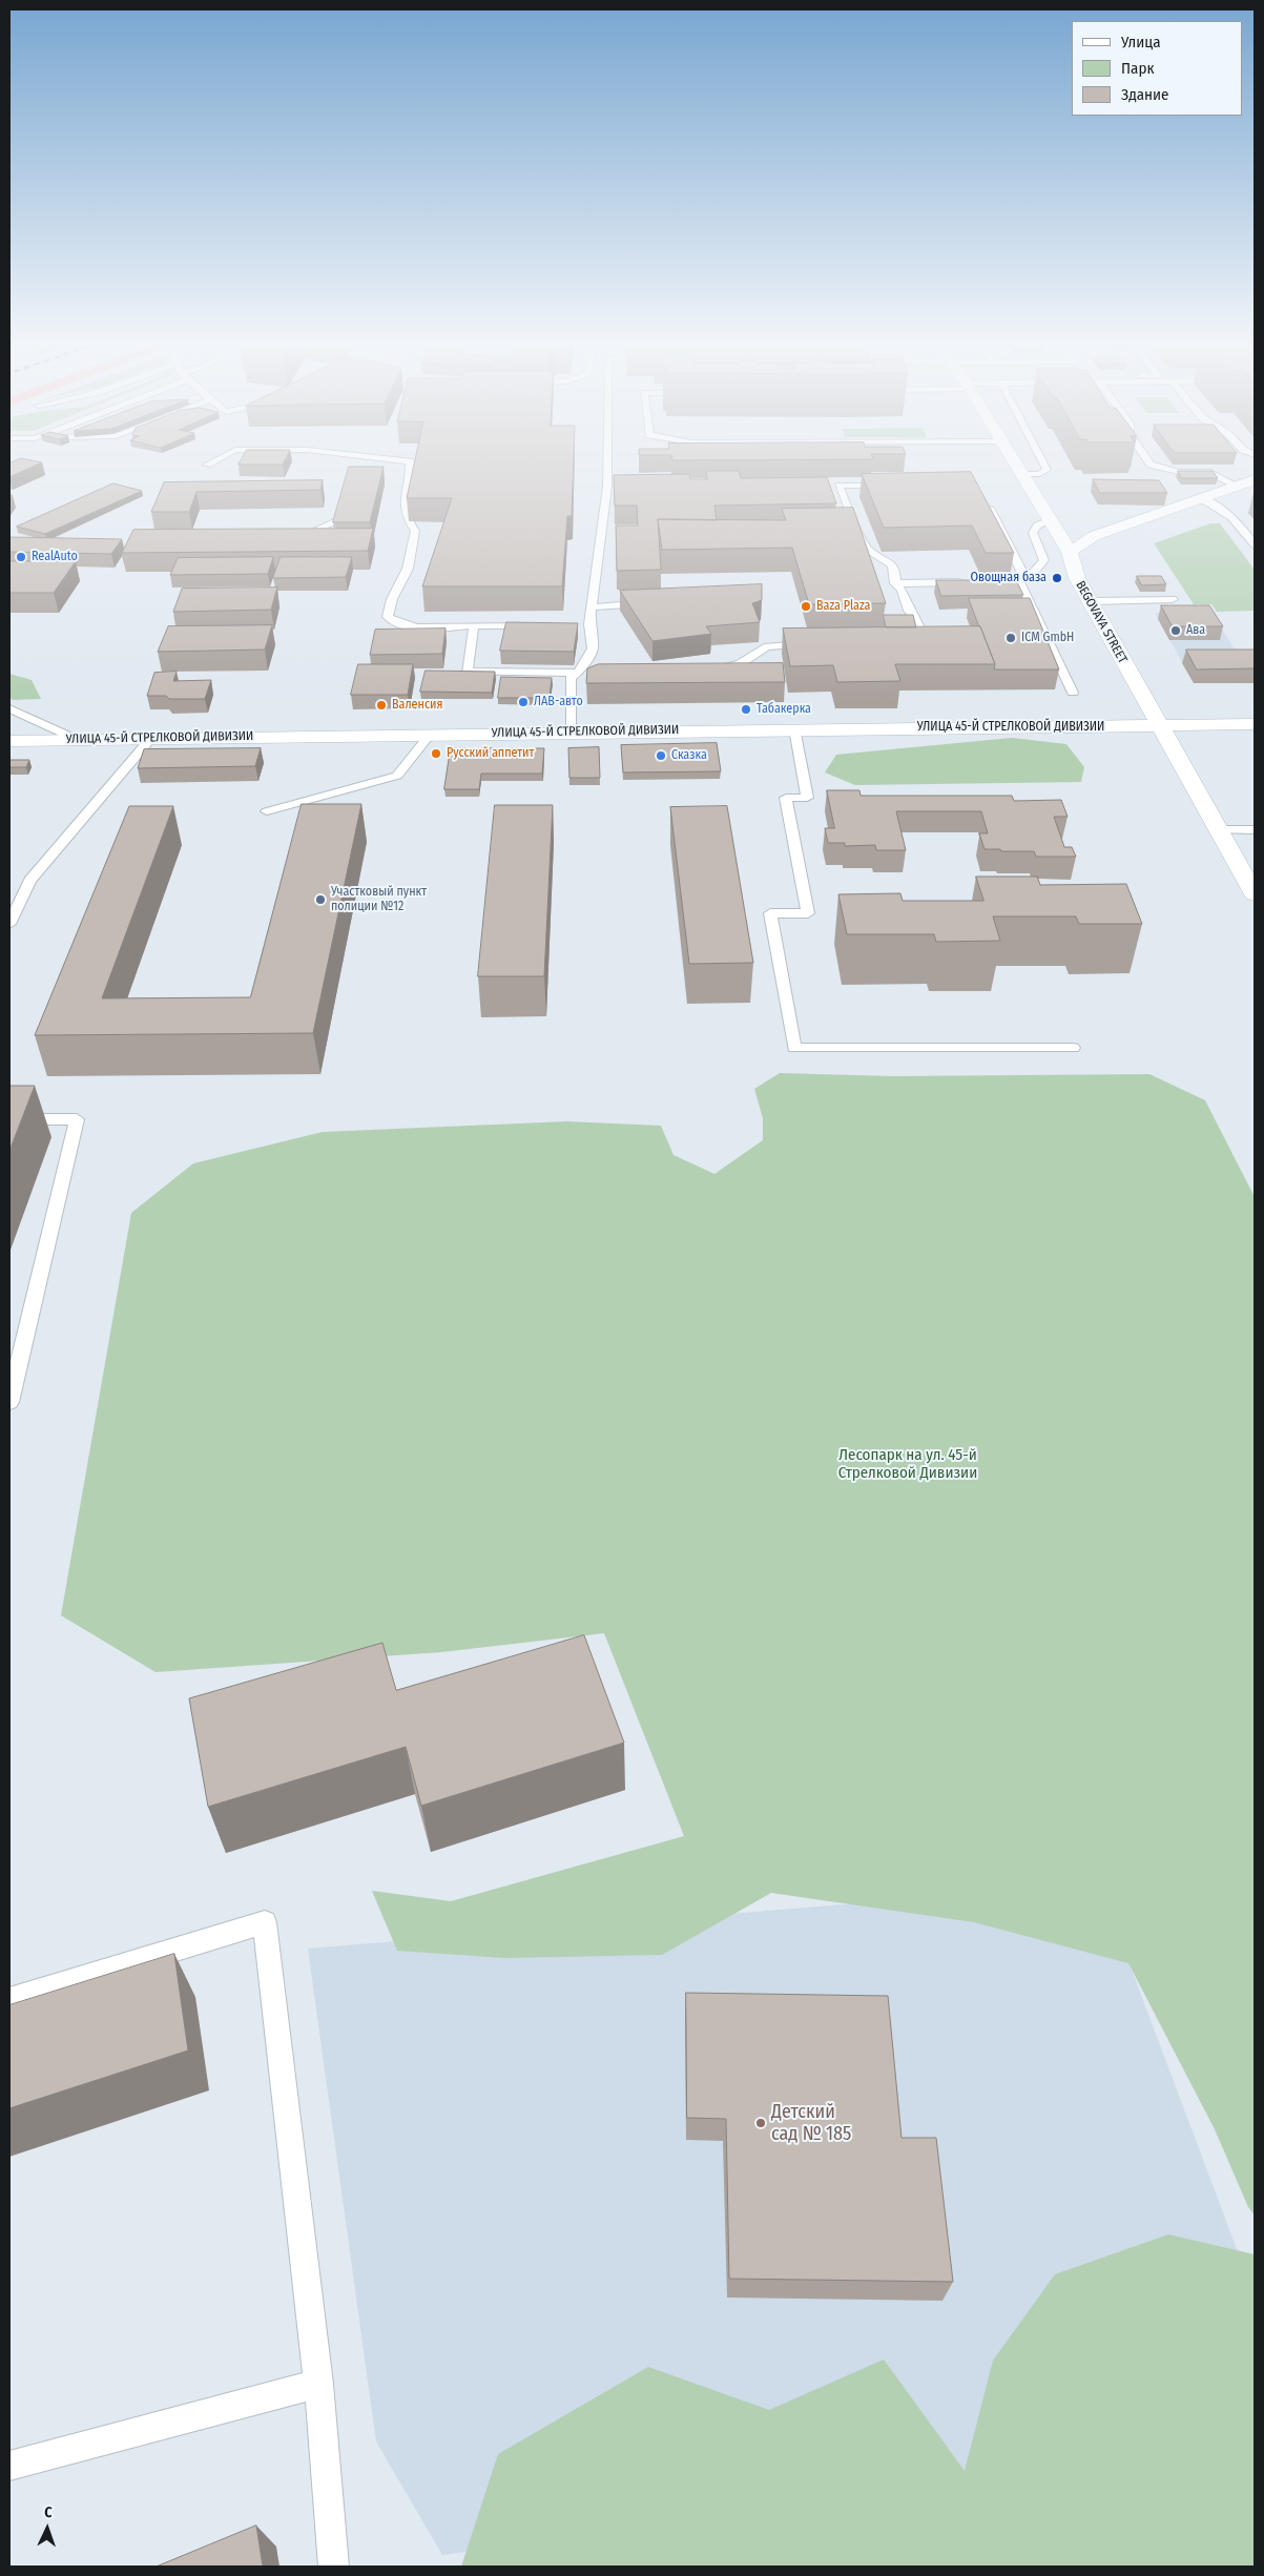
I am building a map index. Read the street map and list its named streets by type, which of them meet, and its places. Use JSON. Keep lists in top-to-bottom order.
{
  "streets": {
    "street": ["BEGOVAYA STREET", "УЛИЦА 45-Й СТРЕЛКОВОЙ ДИВИЗИИ"]
  },
  "crossings": [
    ["BEGOVAYA STREET", "УЛИЦА 45-Й СТРЕЛКОВОЙ ДИВИЗИИ"]
  ],
  "parks": ["Лесопарк на ул. 45-й Стрелковой Дивизии"],
  "places": [
    "RealAuto",
    "Овощная база",
    "Baza Plaza",
    "Ава",
    "ICM GmbH",
    "ЛАВ-авто",
    "Валенсия",
    "Табакерка",
    "Русский аппетит",
    "Сказка",
    "Участковый пункт полиции №12",
    "Детский сад № 185"
  ],
  "legend": ["Улица", "Парк", "Здание"],
  "north": "top"
}
